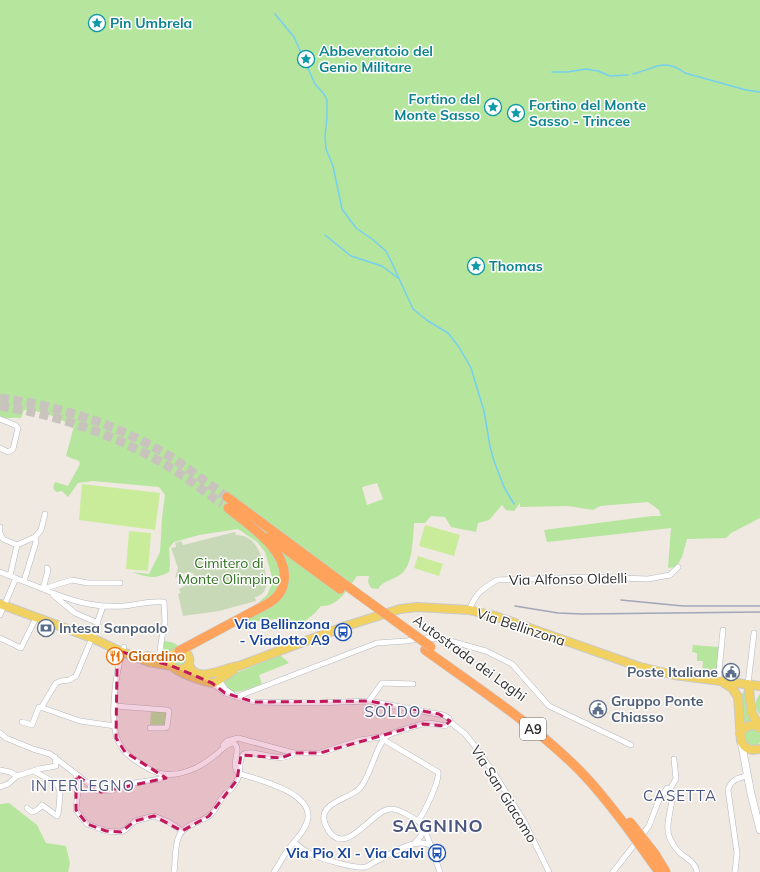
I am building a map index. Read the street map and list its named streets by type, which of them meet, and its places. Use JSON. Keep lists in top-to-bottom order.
{
  "streets": {
    "highway": ["Autostrada dei Laghi", "A9"],
    "main road": ["Via Bellinzona"],
    "street": ["Via Alfonso Oldelli", "Via San Giacomo"]
  },
  "crossings": [
    ["Via Alfonso Oldelli", "Via Bellinzona"],
    ["Via Bellinzona", "Via San Giacomo"]
  ],
  "districts": [
    "SOLDO",
    "INTERLEGNO",
    "CASETTA",
    "SAGNINO"
  ],
  "parks": ["Cimitero di Monte Olimpino"],
  "places": {
    "place": [
      "Pin Umbrela",
      "Abbeveratoio del Genio Militare",
      "Fortino del Monte Sasso",
      "Fortino del Monte Sasso - Trincee",
      "Thomas"
    ],
    "bank": ["Intesa Sanpaolo"],
    "bus stop": ["Via Bellinzona - Viadotto A9", "Via Pio XI - Via Calvi"],
    "restaurant": ["Giardino"],
    "public building": ["Poste Italiane", "Gruppo Ponte Chiasso"]
  }
}
